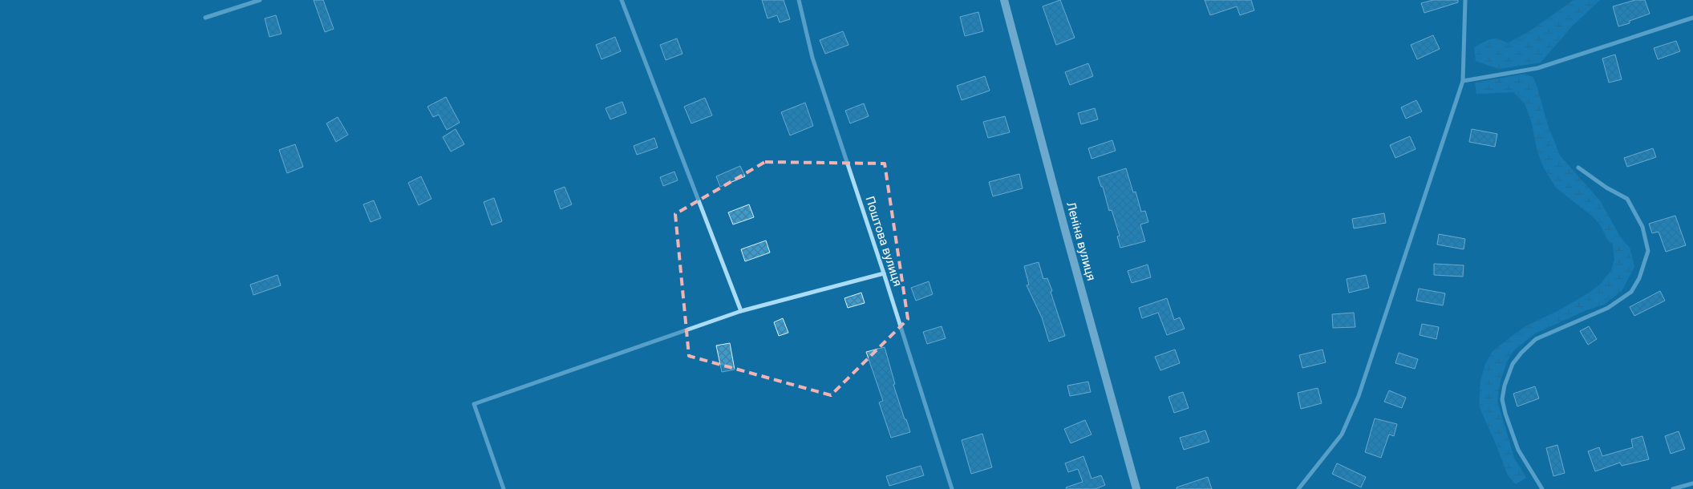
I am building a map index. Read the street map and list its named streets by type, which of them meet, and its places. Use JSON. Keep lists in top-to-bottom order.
{
  "streets": {
    "street": ["Поштова вулиця", "Леніна вулиця"]
  }
}
